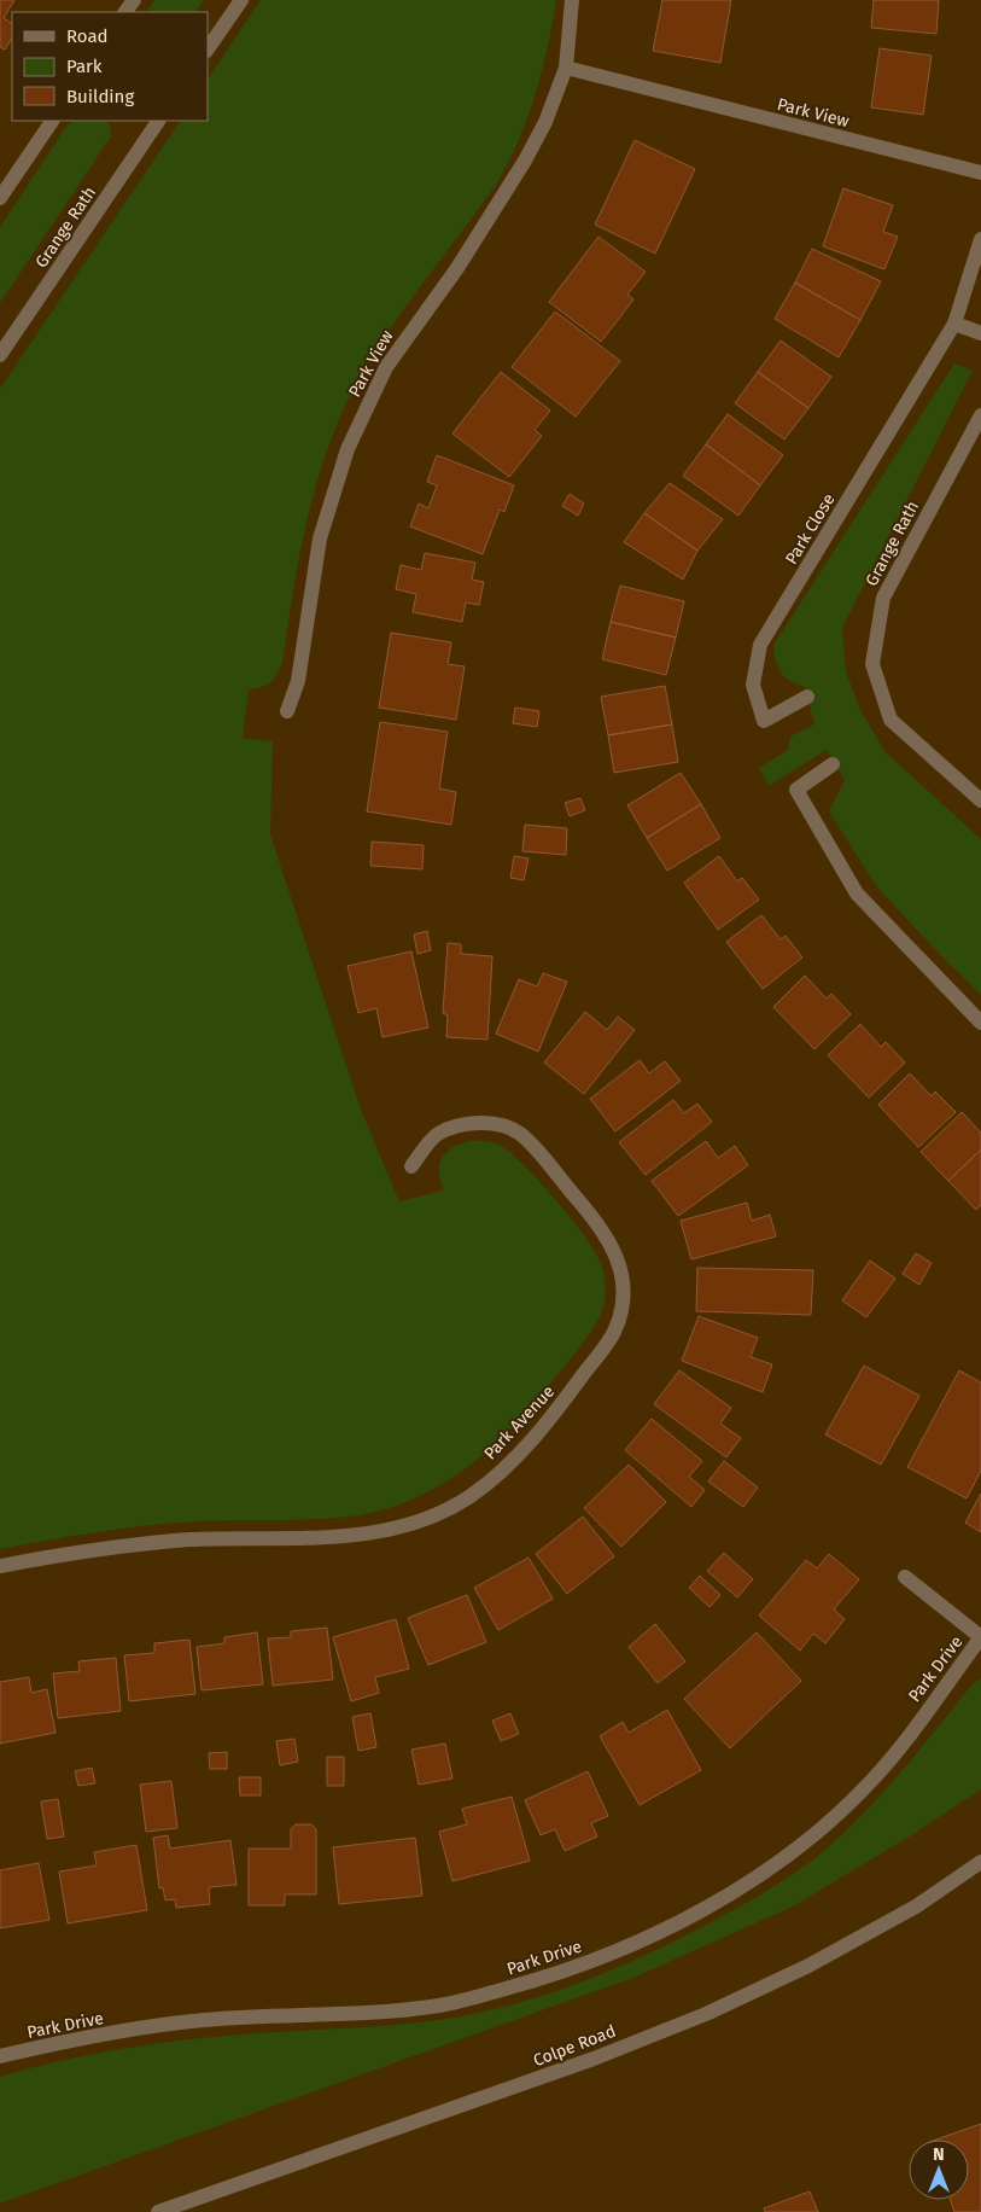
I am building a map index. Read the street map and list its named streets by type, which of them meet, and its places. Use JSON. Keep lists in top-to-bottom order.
{
  "streets": {
    "street": [
      "Park View",
      "Grange Rath",
      "Park Close",
      "Park Avenue",
      "Park Drive",
      "Colpe Road"
    ]
  },
  "legend": ["Road", "Park", "Building"],
  "north": "top"
}
